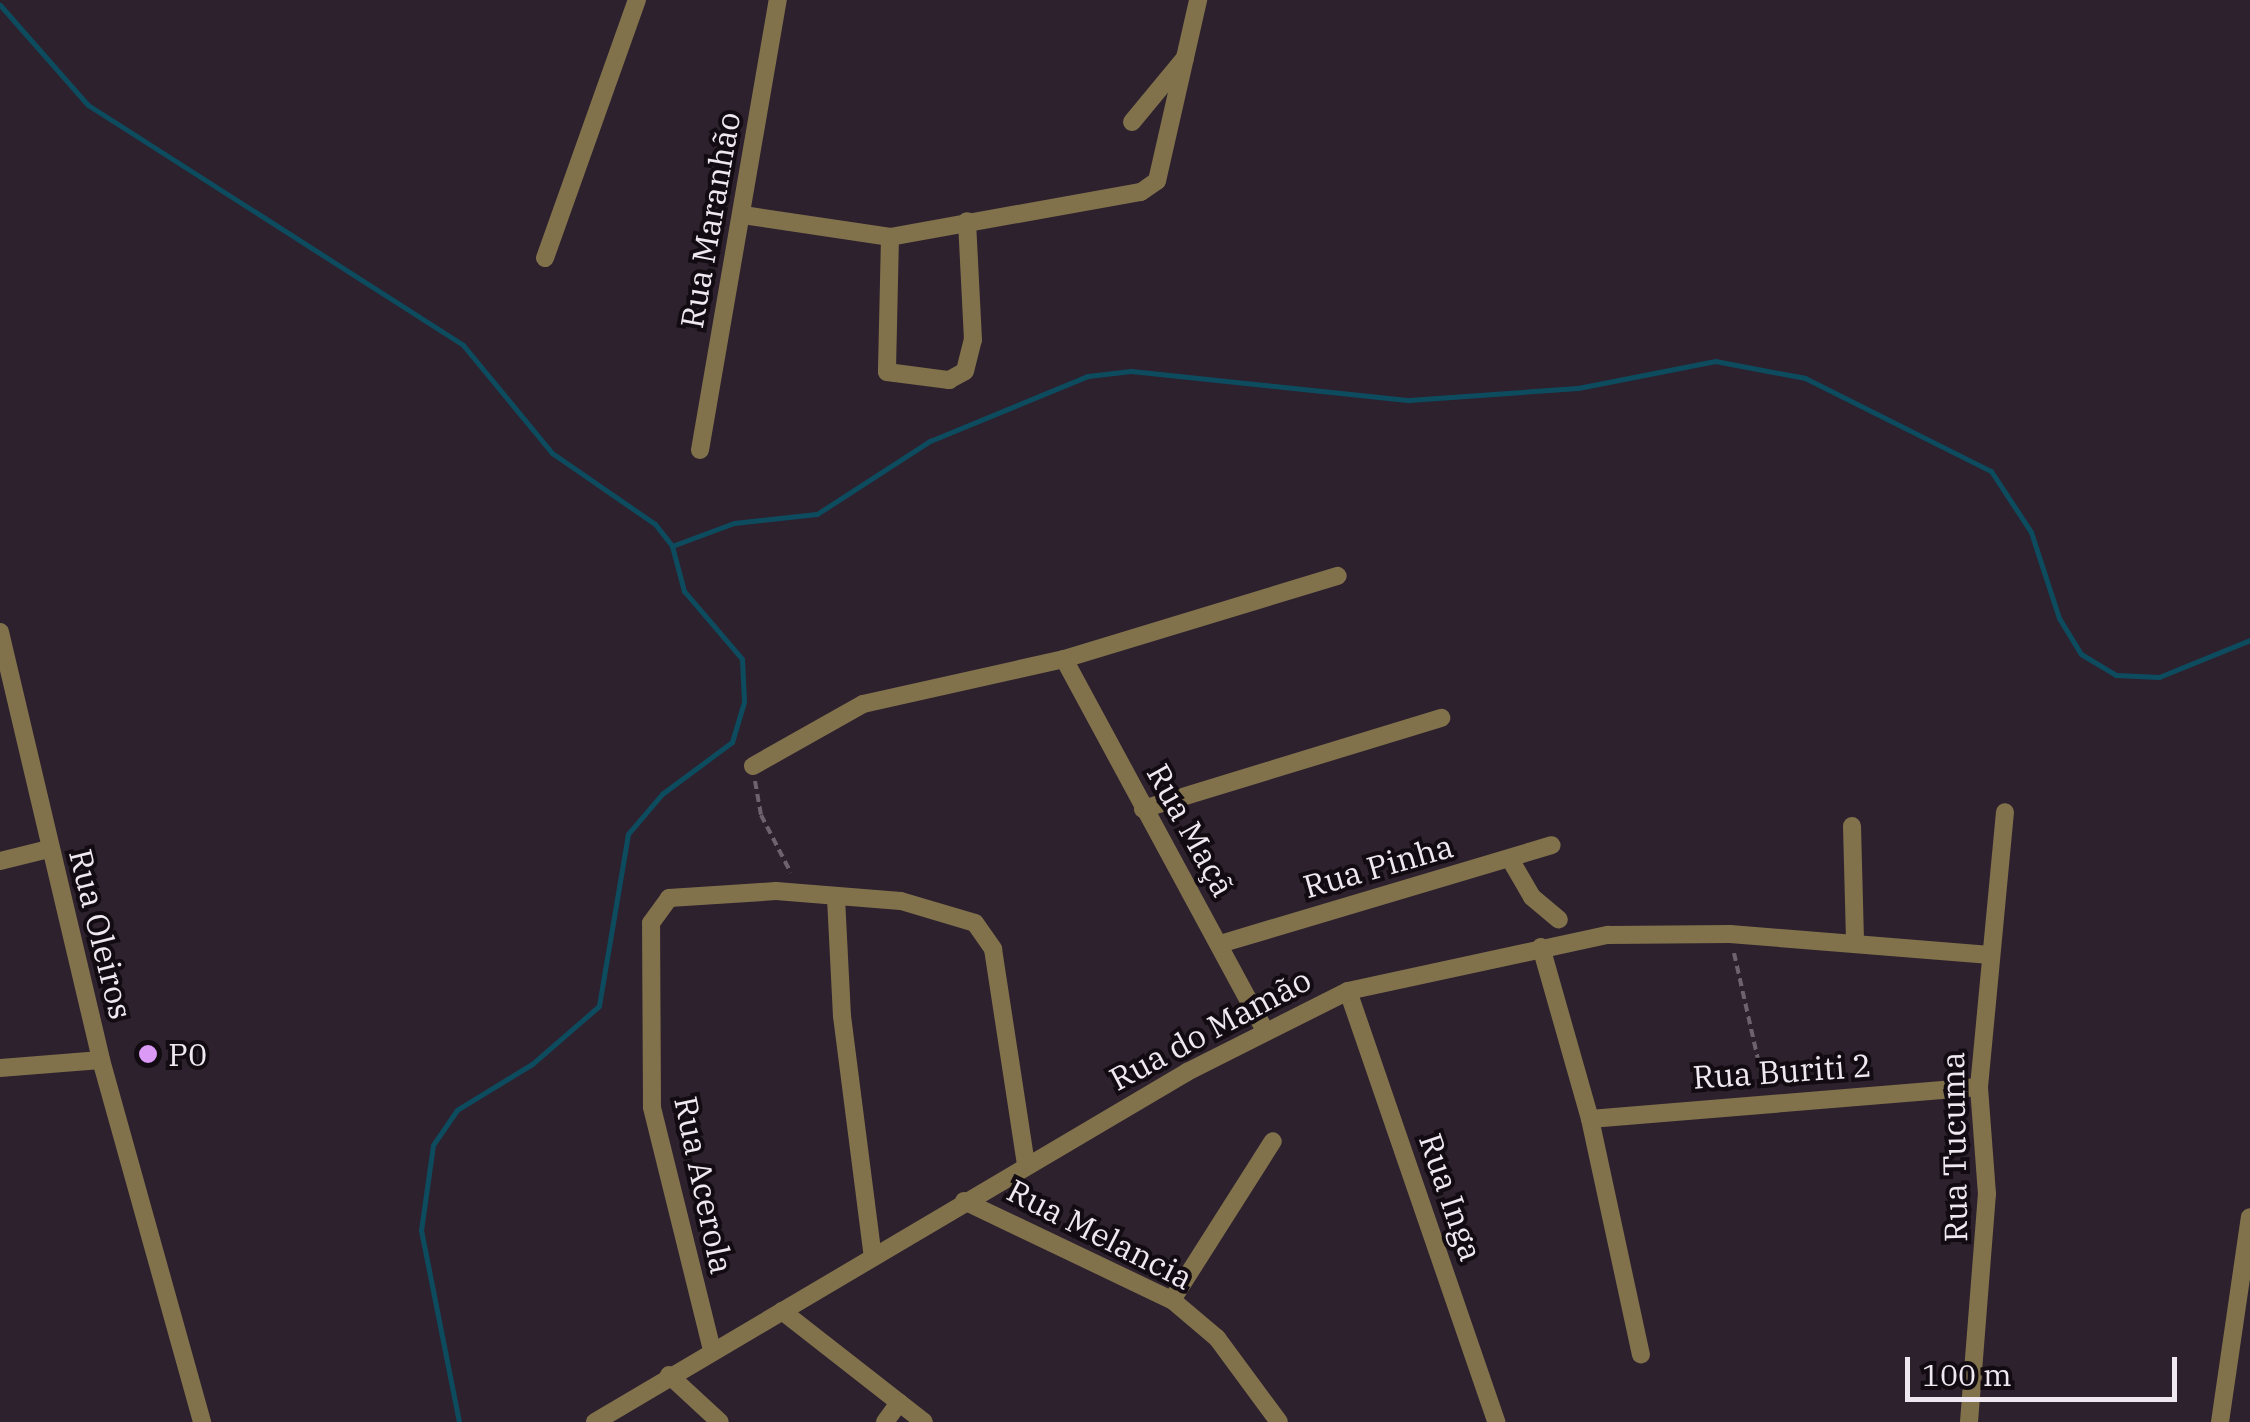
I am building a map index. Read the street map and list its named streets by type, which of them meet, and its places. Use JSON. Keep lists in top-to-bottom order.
{
  "streets": {
    "street": [
      "Rua Maranhão",
      "Rua Maçã",
      "Rua Pinha",
      "Rua Oleiros",
      "Rua do Mamão",
      "Rua Buriti 2",
      "Rua Tucuma",
      "Rua Acerola",
      "Rua Inga",
      "Rua Melancia"
    ]
  },
  "crossings": [
    ["Rua Maçã", "Rua Pinha"],
    ["Rua Maçã", "Rua do Mamão"],
    ["Rua do Mamão", "Rua Tucuma"],
    ["Rua do Mamão", "Rua Acerola"],
    ["Rua do Mamão", "Rua Inga"],
    ["Rua do Mamão", "Rua Melancia"],
    ["Rua Buriti 2", "Rua Tucuma"]
  ],
  "places": ["P0"],
  "scale_bar": "100 m"
}
